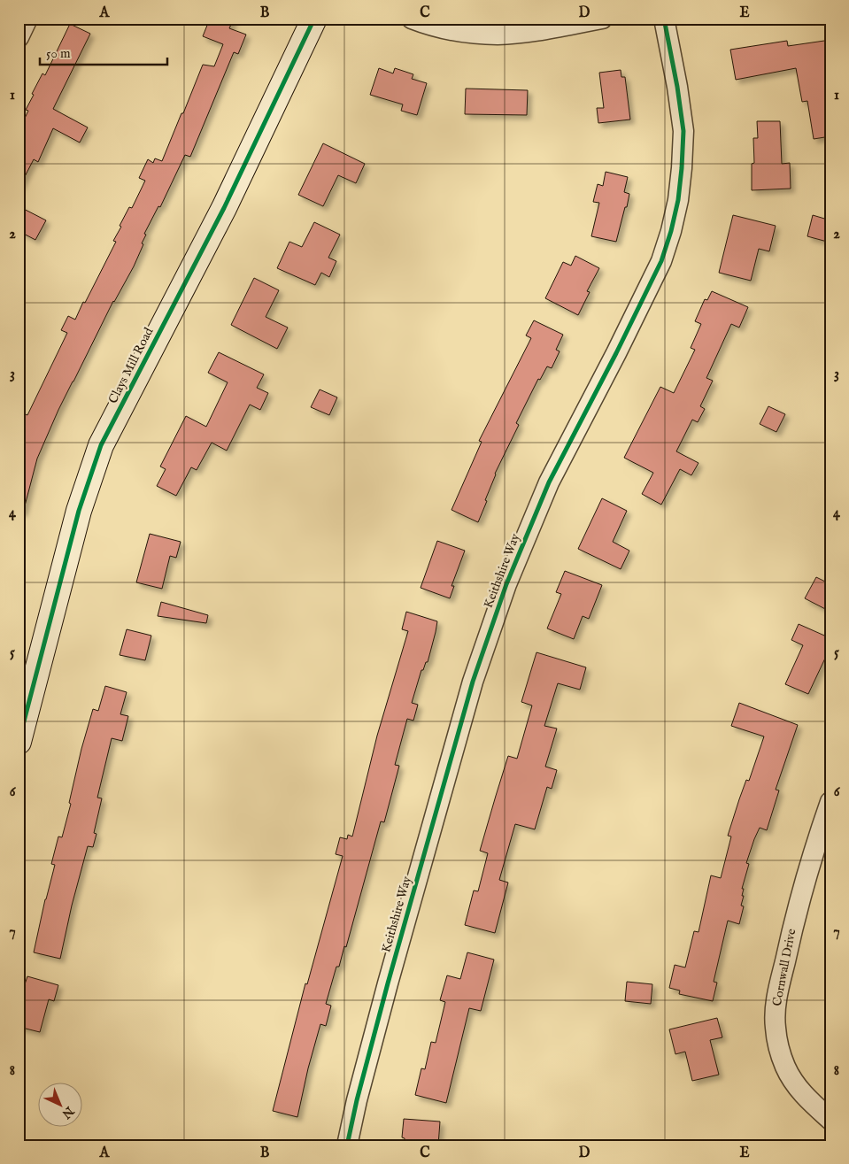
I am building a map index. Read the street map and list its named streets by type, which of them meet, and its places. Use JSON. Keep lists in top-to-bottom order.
{
  "streets": {
    "main road": ["Clays Mill Road"],
    "street": ["Keithshire Way", "Cornwall Drive"]
  },
  "scale_bar": "50 m",
  "north": "bottom right",
  "grid": {
    "columns": [
      "A",
      "B",
      "C",
      "D",
      "E"
    ],
    "rows": [
      "1",
      "2",
      "3",
      "4",
      "5",
      "6",
      "7",
      "8"
    ]
  }
}
